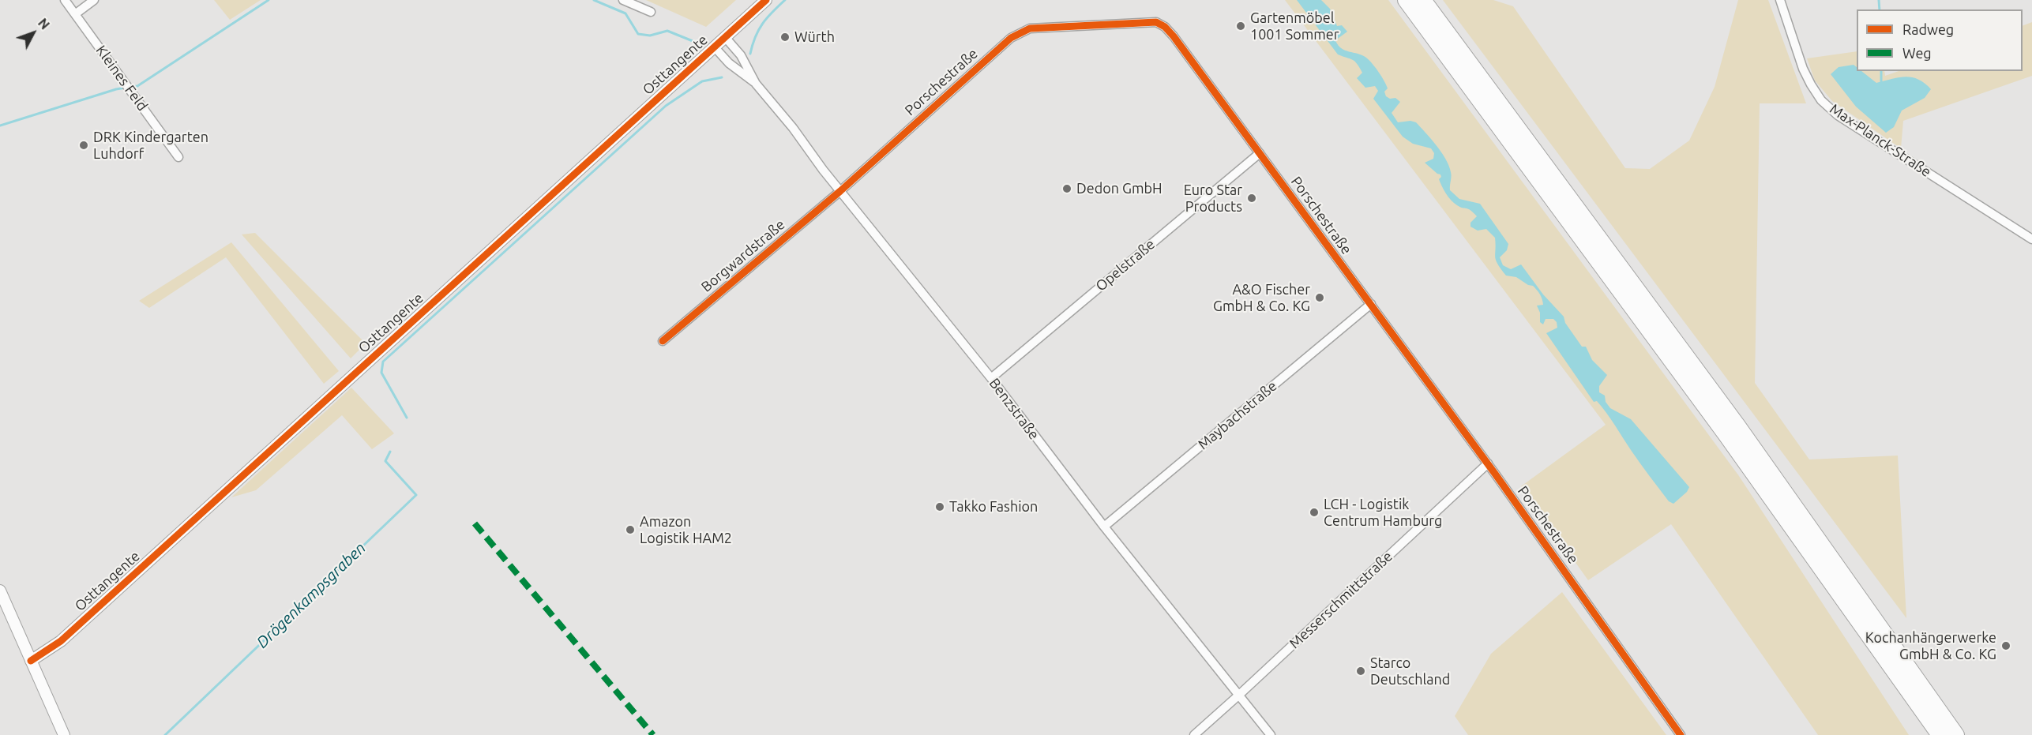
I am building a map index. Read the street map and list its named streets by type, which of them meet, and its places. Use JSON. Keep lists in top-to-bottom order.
{
  "streets": {
    "street": [
      "Osttangente",
      "Kleines Feld",
      "Porschestraße",
      "Max-Planck-Straße",
      "Borgwardstraße",
      "Opelstraße",
      "Benzstraße",
      "Maybachstraße",
      "Messerschmittstraße"
    ]
  },
  "crossings": [
    ["Osttangente", "Benzstraße"],
    ["Porschestraße", "Borgwardstraße"],
    ["Porschestraße", "Opelstraße"],
    ["Porschestraße", "Benzstraße"],
    ["Porschestraße", "Maybachstraße"],
    ["Porschestraße", "Messerschmittstraße"],
    ["Borgwardstraße", "Benzstraße"],
    ["Opelstraße", "Benzstraße"],
    ["Benzstraße", "Maybachstraße"],
    ["Benzstraße", "Messerschmittstraße"]
  ],
  "water": ["Drögenkampsgraben"],
  "places": [
    "Gartenmöbel 1001 Sommer",
    "Würth",
    "DRK Kindergarten Luhdorf",
    "Dedon GmbH",
    "Euro Star Products",
    "A&O Fischer GmbH & Co. KG",
    "Takko Fashion",
    "LCH - Logistik Centrum Hamburg",
    "Amazon Logistik HAM2",
    "Kochanhängerwerke GmbH & Co. KG",
    "Starco Deutschland"
  ],
  "legend": ["Radweg", "Weg"],
  "north": "top right"
}
